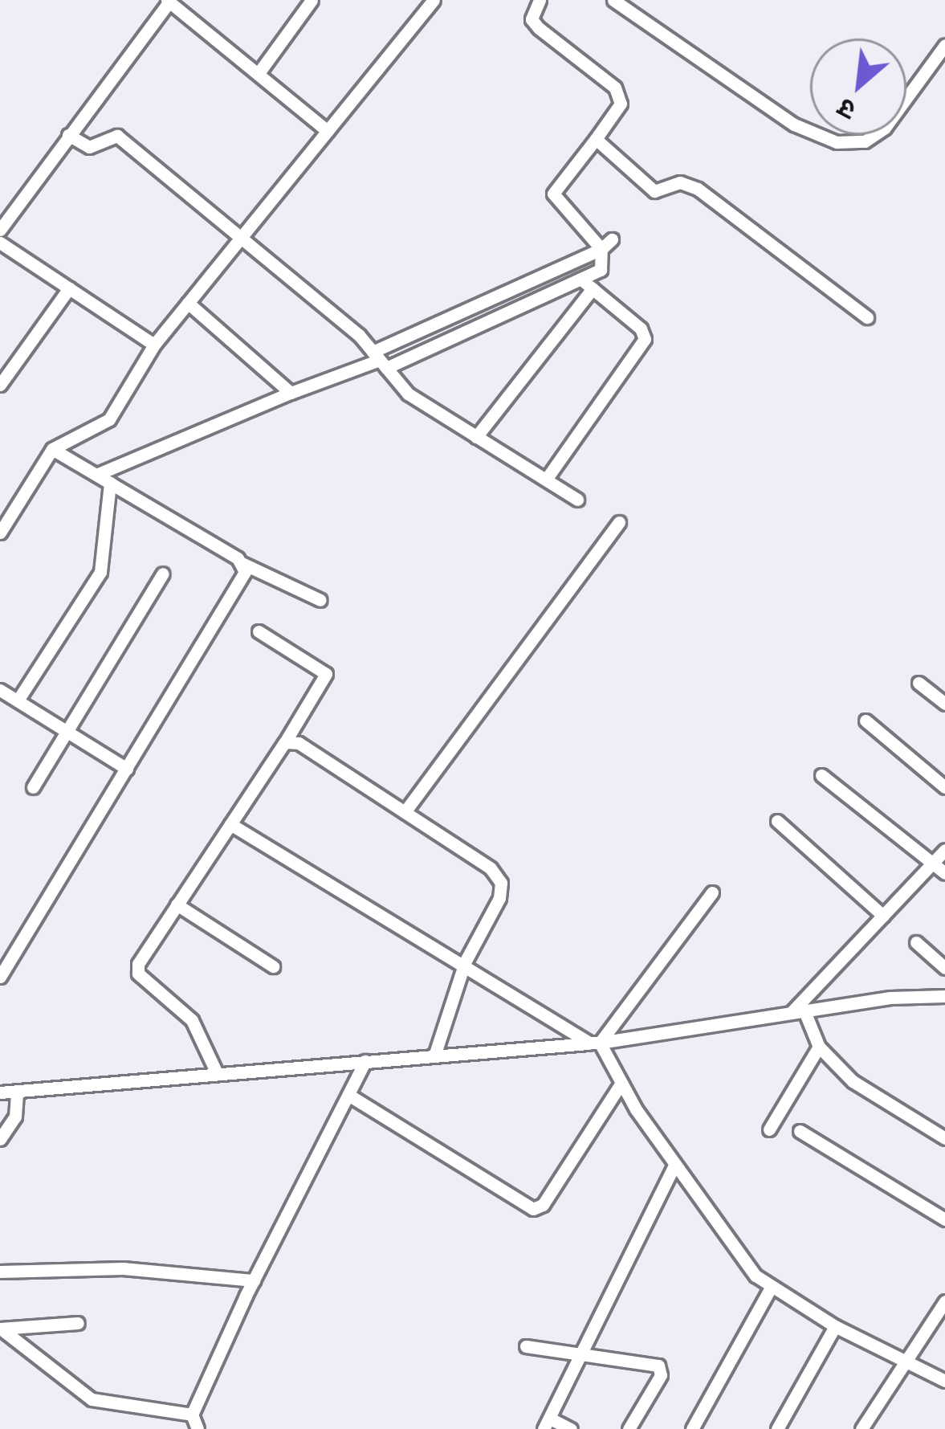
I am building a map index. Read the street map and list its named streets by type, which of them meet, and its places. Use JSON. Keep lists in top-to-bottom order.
{
  "north": "bottom left"
}
